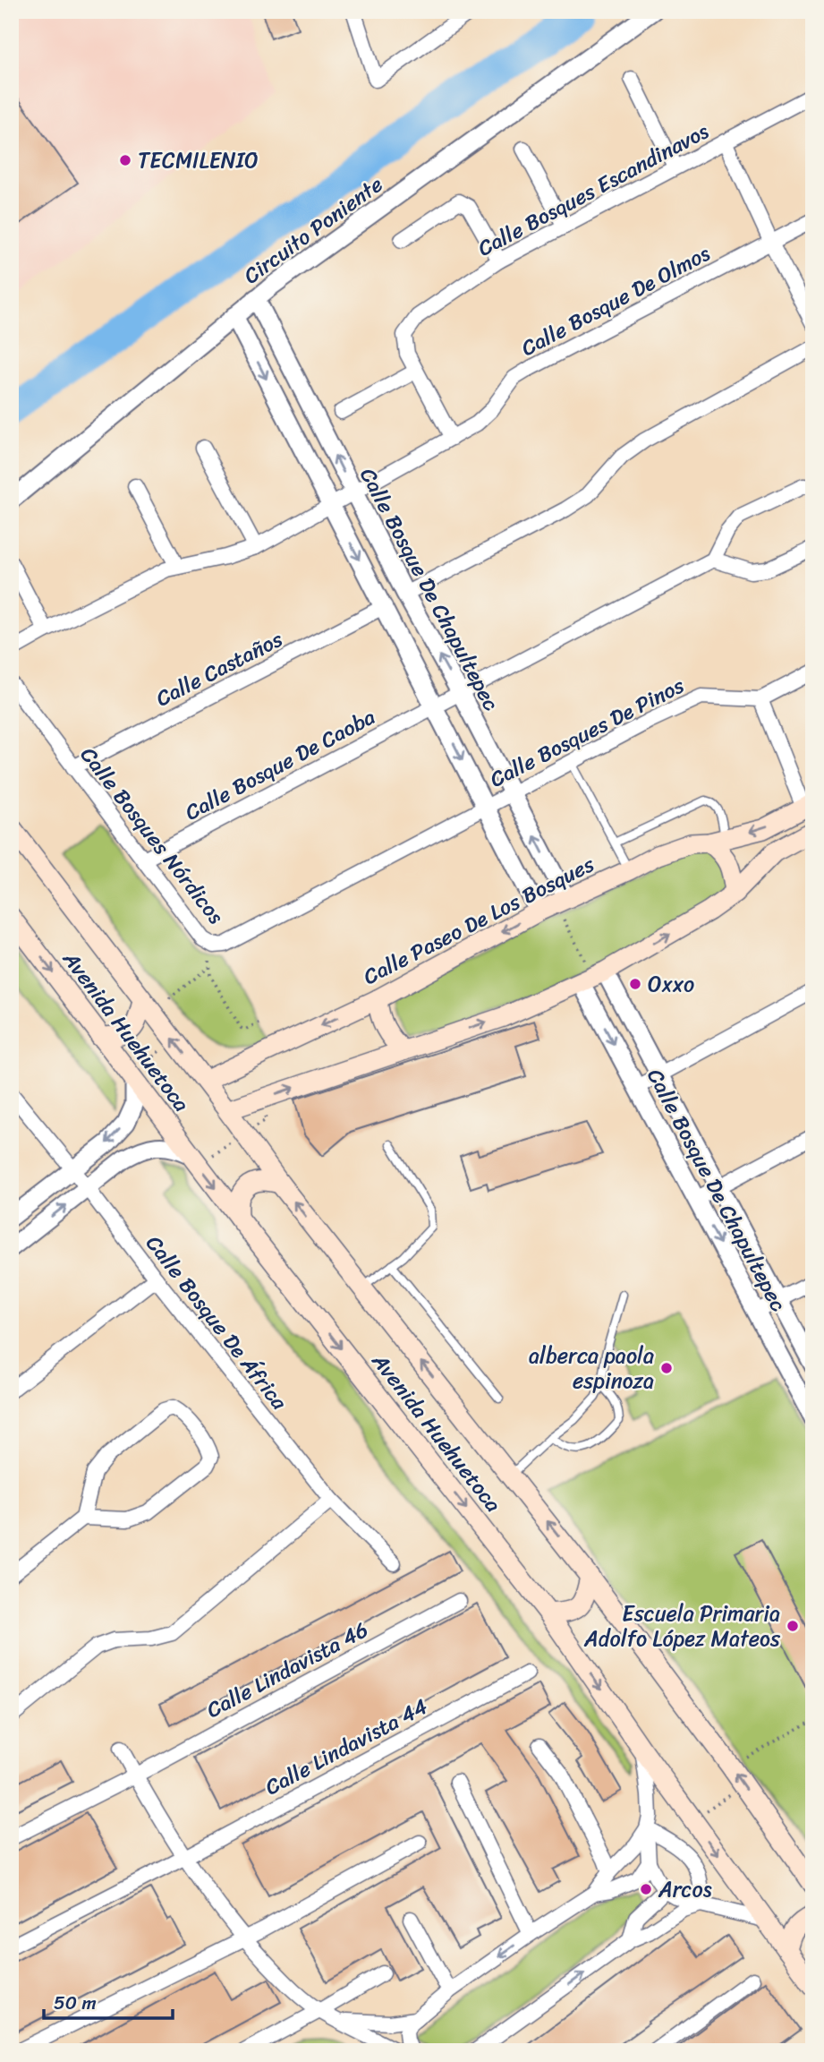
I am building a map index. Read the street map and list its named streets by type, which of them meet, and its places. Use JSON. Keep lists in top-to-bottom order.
{
  "streets": {
    "main road": ["Calle Paseo De Los Bosques", "Avenida Huehuetoca"],
    "street": [
      "Calle Bosques Escandinavos",
      "Circuito Poniente",
      "Calle Bosque De Olmos",
      "Calle Bosque De Chapultepec",
      "Calle Castaños",
      "Calle Bosques De Pinos",
      "Calle Bosque De Caoba",
      "Calle Bosques Nórdicos",
      "Calle Bosque De África",
      "Calle Lindavista 46",
      "Calle Lindavista 44"
    ]
  },
  "crossings": [
    ["Circuito Poniente", "Calle Bosque De Chapultepec"],
    ["Calle Bosque De Olmos", "Calle Bosque De Chapultepec"],
    ["Calle Bosque De Chapultepec", "Calle Bosques De Pinos"],
    ["Calle Bosque De Chapultepec", "Calle Bosque De Caoba"],
    ["Calle Bosque De Chapultepec", "Calle Paseo De Los Bosques"],
    ["Calle Castaños", "Calle Bosques Nórdicos"],
    ["Calle Bosques De Pinos", "Calle Bosques Nórdicos"],
    ["Calle Bosque De Caoba", "Calle Bosques Nórdicos"],
    ["Calle Paseo De Los Bosques", "Avenida Huehuetoca"]
  ],
  "places": [
    "TECMILENIO",
    "Oxxo",
    "alberca paola espinoza",
    "Escuela Primaria Adolfo López Mateos",
    "Arcos"
  ],
  "scale_bar": "50 m"
}
